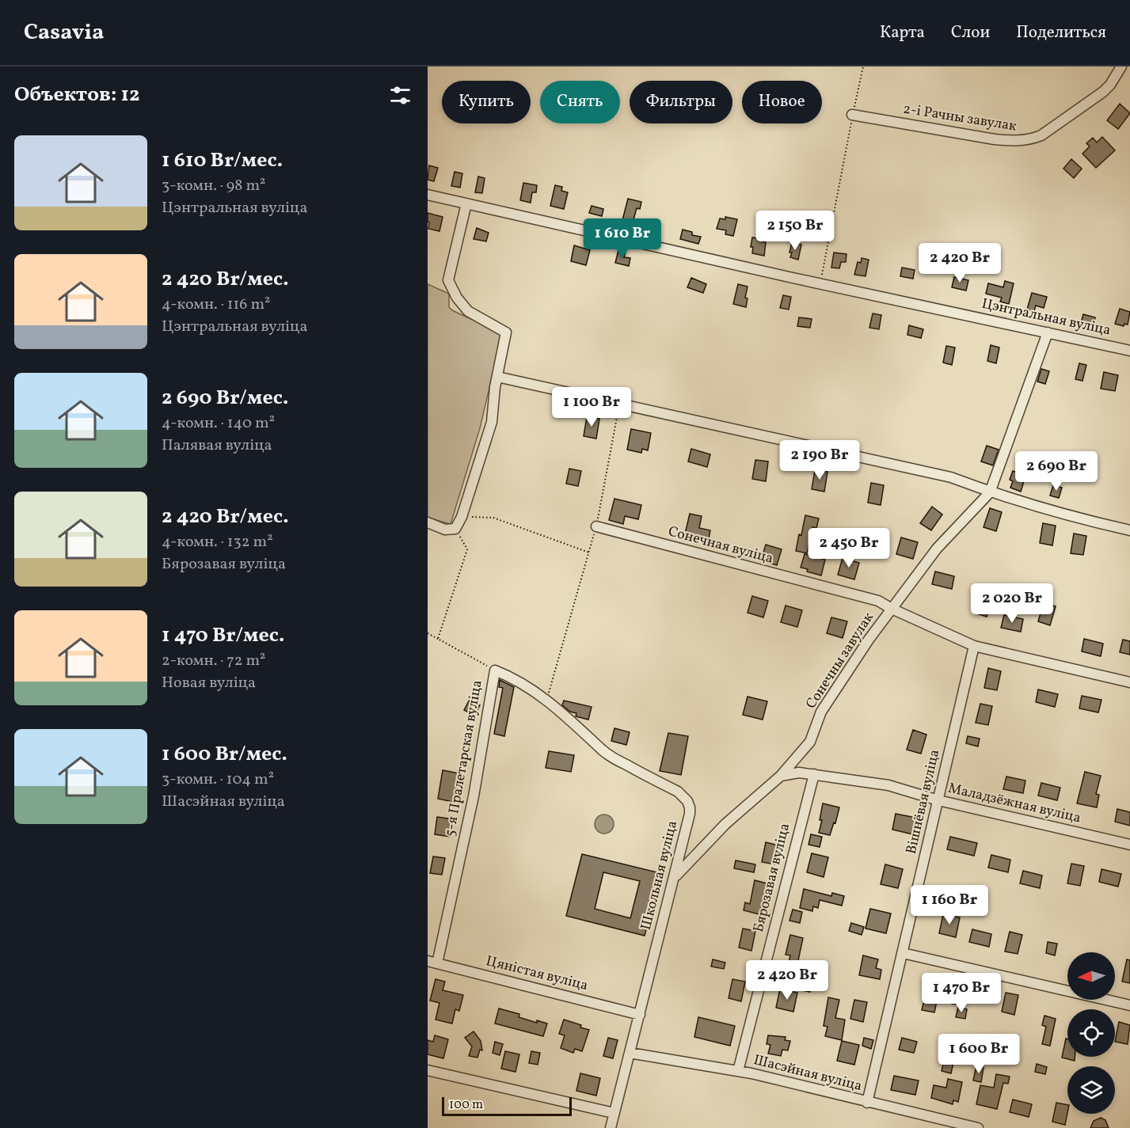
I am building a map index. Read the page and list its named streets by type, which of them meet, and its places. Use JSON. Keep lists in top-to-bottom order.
{
  "streets": {
    "street": [
      "2-і Рачны завулак",
      "Цэнтральная вуліца",
      "Сонечная вуліца",
      "Сонечны завулак",
      "5-я Пралетарская вуліца",
      "Вішнёвая вуліца",
      "Маладзёжная вуліца",
      "Школьная вуліца",
      "Бярозавая вуліца",
      "Цяністая вуліца",
      "Шасэйная вуліца"
    ]
  },
  "crossings": [
    ["Сонечная вуліца", "Сонечны завулак"],
    ["Сонечны завулак", "Маладзёжная вуліца"],
    ["Сонечны завулак", "Школьная вуліца"],
    ["5-я Пралетарская вуліца", "Школьная вуліца"],
    ["5-я Пралетарская вуліца", "Цяністая вуліца"],
    ["Вішнёвая вуліца", "Маладзёжная вуліца"],
    ["Вішнёвая вуліца", "Шасэйная вуліца"],
    ["Маладзёжная вуліца", "Бярозавая вуліца"],
    ["Школьная вуліца", "Цяністая вуліца"],
    ["Школьная вуліца", "Шасэйная вуліца"],
    ["Бярозавая вуліца", "Шасэйная вуліца"]
  ],
  "scale_bar": "100 m",
  "north": "left",
  "page": {
    "header": "Casavia",
    "nav": ["Карта", "Слои", "Поделиться"],
    "heading": "Объектов: 12",
    "chip": [
      "Купить",
      "Снять",
      "Фильтры",
      "Новое"
    ],
    "list": [
      {
        "name": "1 610 Br/мес.",
        "note": "3-комн. · 98 m² · Цэнтральная вуліца"
      },
      {
        "name": "2 420 Br/мес.",
        "note": "4-комн. · 116 m² · Цэнтральная вуліца"
      },
      {
        "name": "2 690 Br/мес.",
        "note": "4-комн. · 140 m² · Палявая вуліца"
      },
      {
        "name": "2 420 Br/мес.",
        "note": "4-комн. · 132 m² · Бярозавая вуліца"
      },
      {
        "name": "1 470 Br/мес.",
        "note": "2-комн. · 72 m² · Новая вуліца"
      },
      {
        "name": "1 600 Br/мес.",
        "note": "3-комн. · 104 m² · Шасэйная вуліца"
      }
    ],
    "price": [
      "2 150 Br",
      "1 610 Br",
      "2 420 Br",
      "1 100 Br",
      "2 190 Br",
      "2 690 Br",
      "2 450 Br",
      "2 020 Br",
      "1 160 Br",
      "2 420 Br",
      "1 470 Br",
      "1 600 Br"
    ],
    "scale": "100 m"
  }
}
